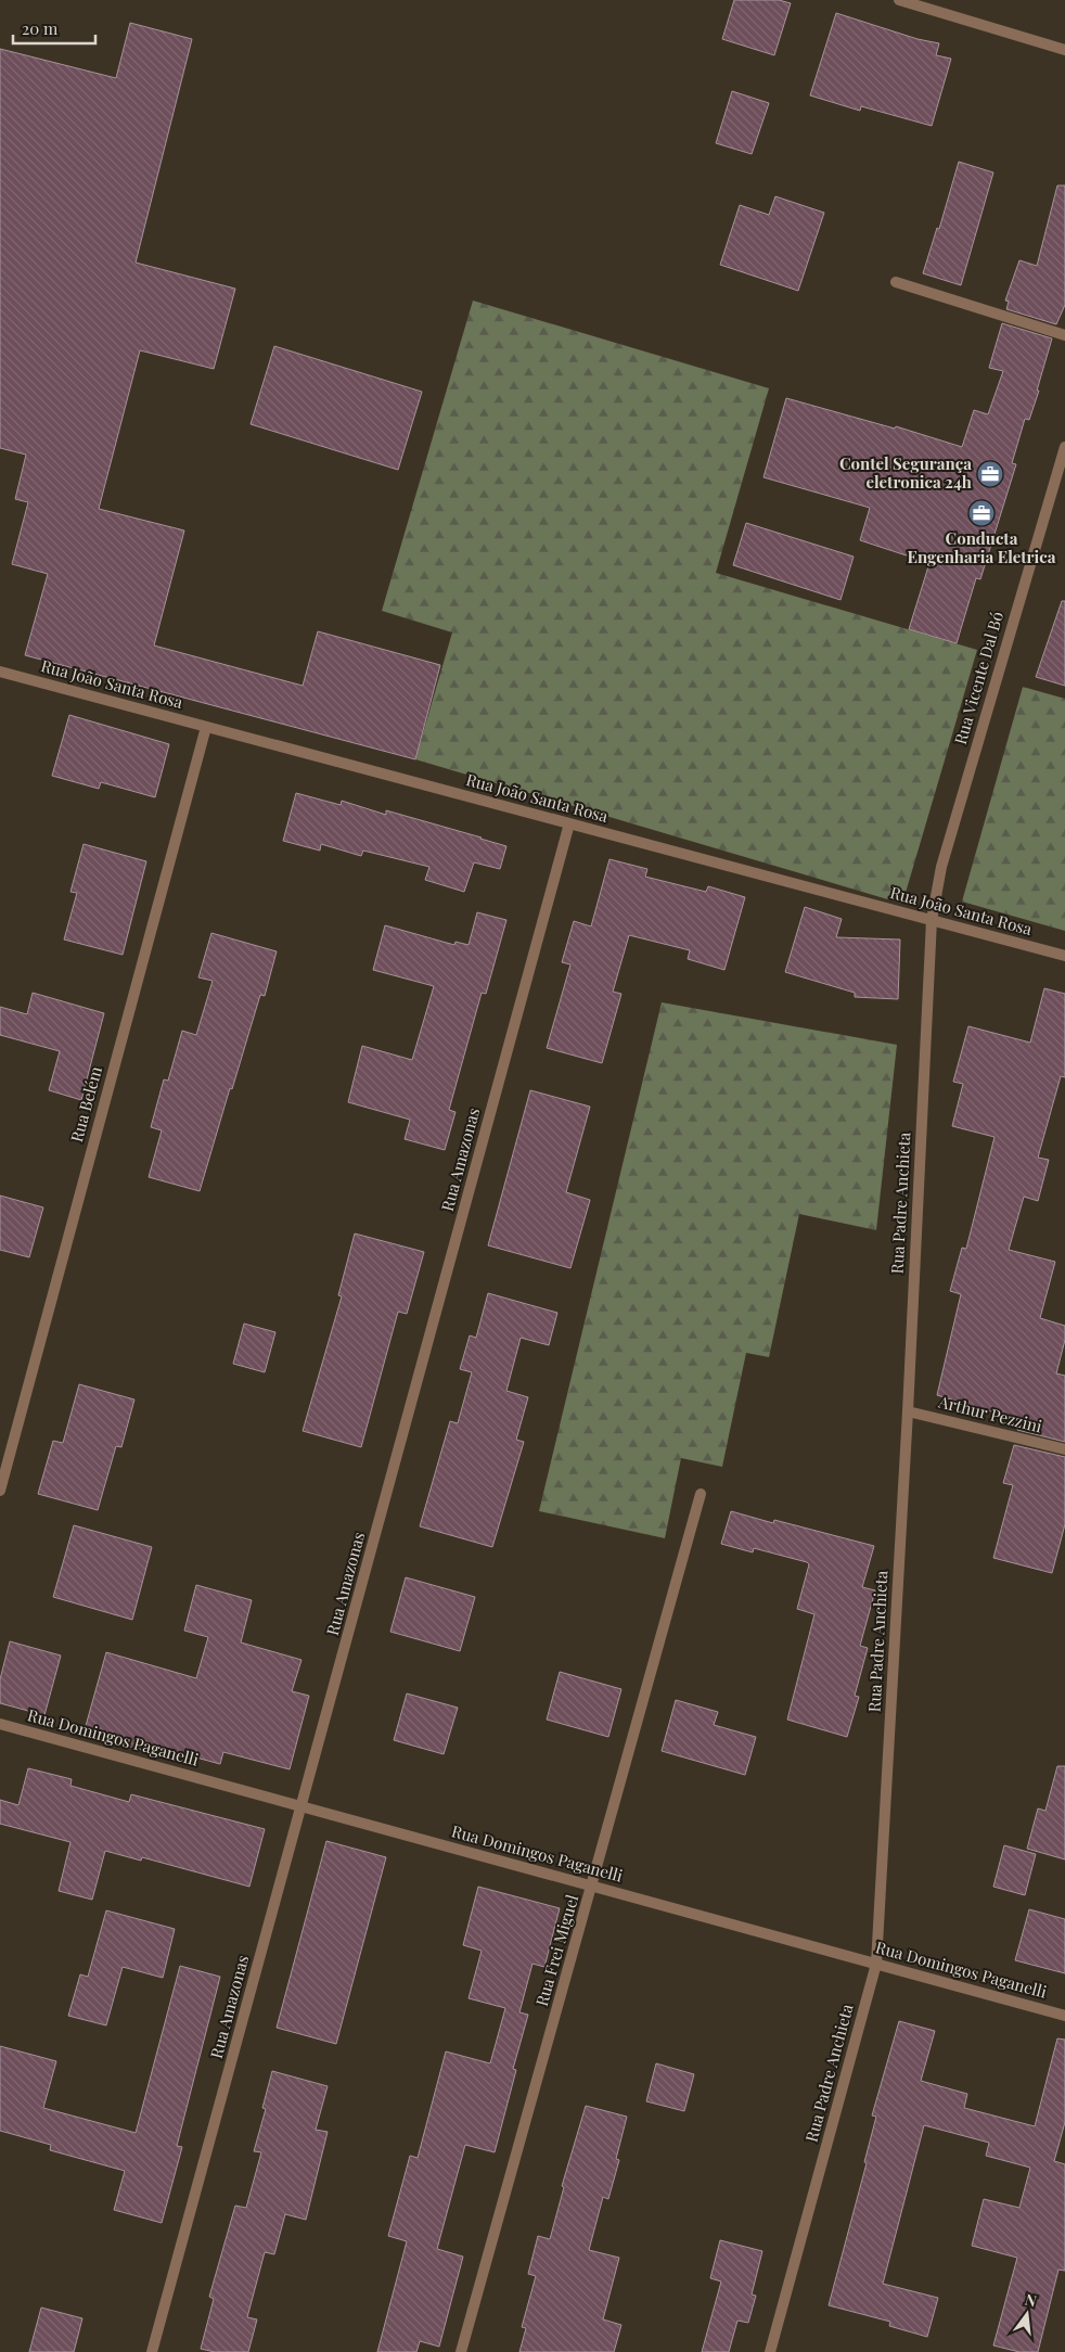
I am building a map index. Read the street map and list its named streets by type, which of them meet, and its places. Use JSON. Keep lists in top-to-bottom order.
{
  "streets": {
    "street": [
      "Rua Vicente Dal Bó",
      "Rua João Santa Rosa",
      "Rua Belém",
      "Rua Amazonas",
      "Rua Padre Anchieta",
      "Arthur Pezzini",
      "Rua Domingos Paganelli",
      "Rua Frei Miguel"
    ]
  },
  "crossings": [
    ["Rua Vicente Dal Bó", "Rua João Santa Rosa"],
    ["Rua Vicente Dal Bó", "Rua Padre Anchieta"],
    ["Rua João Santa Rosa", "Rua Belém"],
    ["Rua João Santa Rosa", "Rua Amazonas"],
    ["Rua João Santa Rosa", "Rua Padre Anchieta"],
    ["Rua Amazonas", "Rua Domingos Paganelli"],
    ["Rua Padre Anchieta", "Arthur Pezzini"],
    ["Rua Padre Anchieta", "Rua Domingos Paganelli"],
    ["Rua Domingos Paganelli", "Rua Frei Miguel"]
  ],
  "places": {
    "office": ["Contel Segurança eletronica 24h", "Conducta Engenharia Eletrica"]
  },
  "scale_bar": "20 m",
  "north": "top"
}
